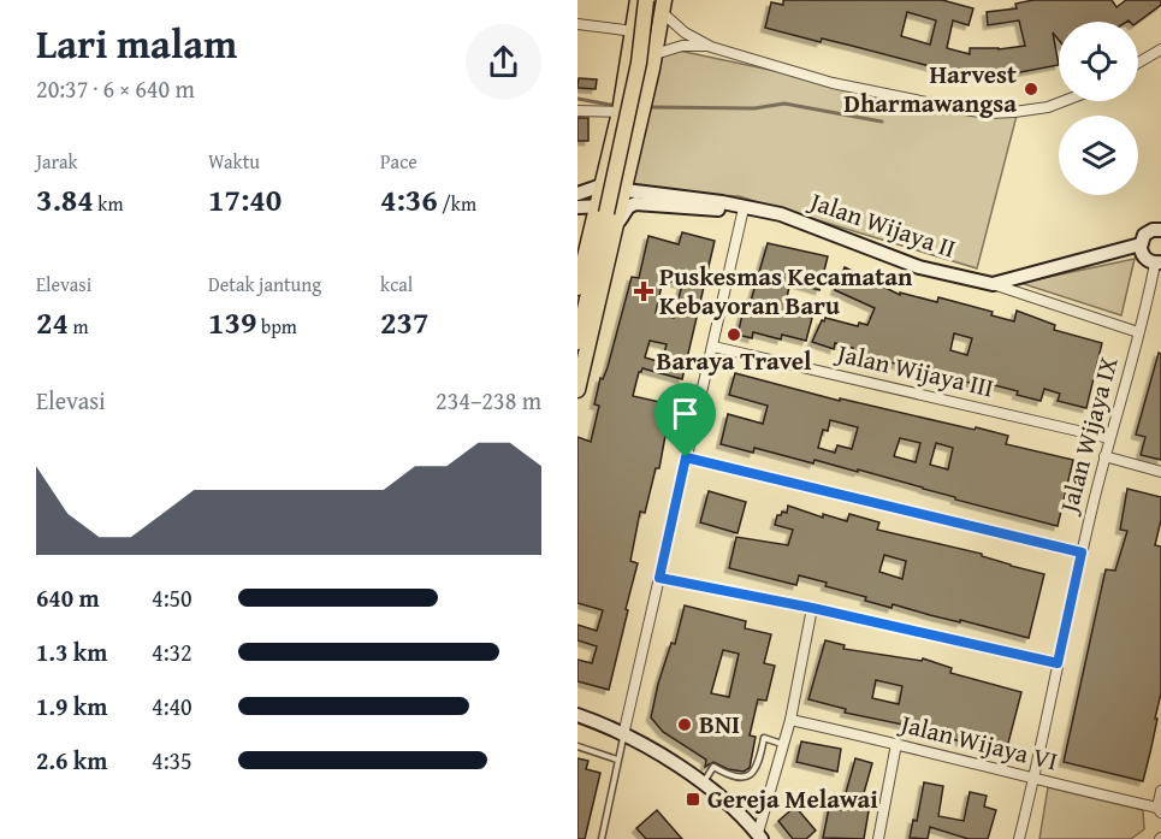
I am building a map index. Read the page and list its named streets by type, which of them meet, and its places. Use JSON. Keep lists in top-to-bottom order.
{
  "streets": {
    "street": [
      "Jalan Wijaya II",
      "Jalan Wijaya III",
      "Jalan Wijaya IX",
      "Jalan Wijaya VI"
    ]
  },
  "crossings": [
    ["Jalan Wijaya II", "Jalan Wijaya IX"],
    ["Jalan Wijaya III", "Jalan Wijaya IX"],
    ["Jalan Wijaya IX", "Jalan Wijaya VI"]
  ],
  "places": {
    "other": ["Harvest Dharmawangsa", "Baraya Travel", "BNI"],
    "health": ["Puskesmas Kecamatan Kebayoran Baru"],
    "transit": ["Gereja Melawai"]
  },
  "page": {
    "heading": ["Lari malam", "20:37 · 6 × 640 m"],
    "stats": [
      ["Jarak", "3.84 km"],
      ["Waktu", "17:40"],
      ["Pace", "4:36 /km"],
      ["Elevasi", "24 m"],
      ["Detak jantung", "139 bpm"],
      ["kcal", "237"]
    ],
    "chart": ["Elevasi", "234–238 m"],
    "list": [
      {
        "name": "640 m",
        "note": "4:50"
      },
      {
        "name": "1.3 km",
        "note": "4:32"
      },
      {
        "name": "1.9 km",
        "note": "4:40"
      },
      {
        "name": "2.6 km",
        "note": "4:35"
      }
    ]
  }
}
